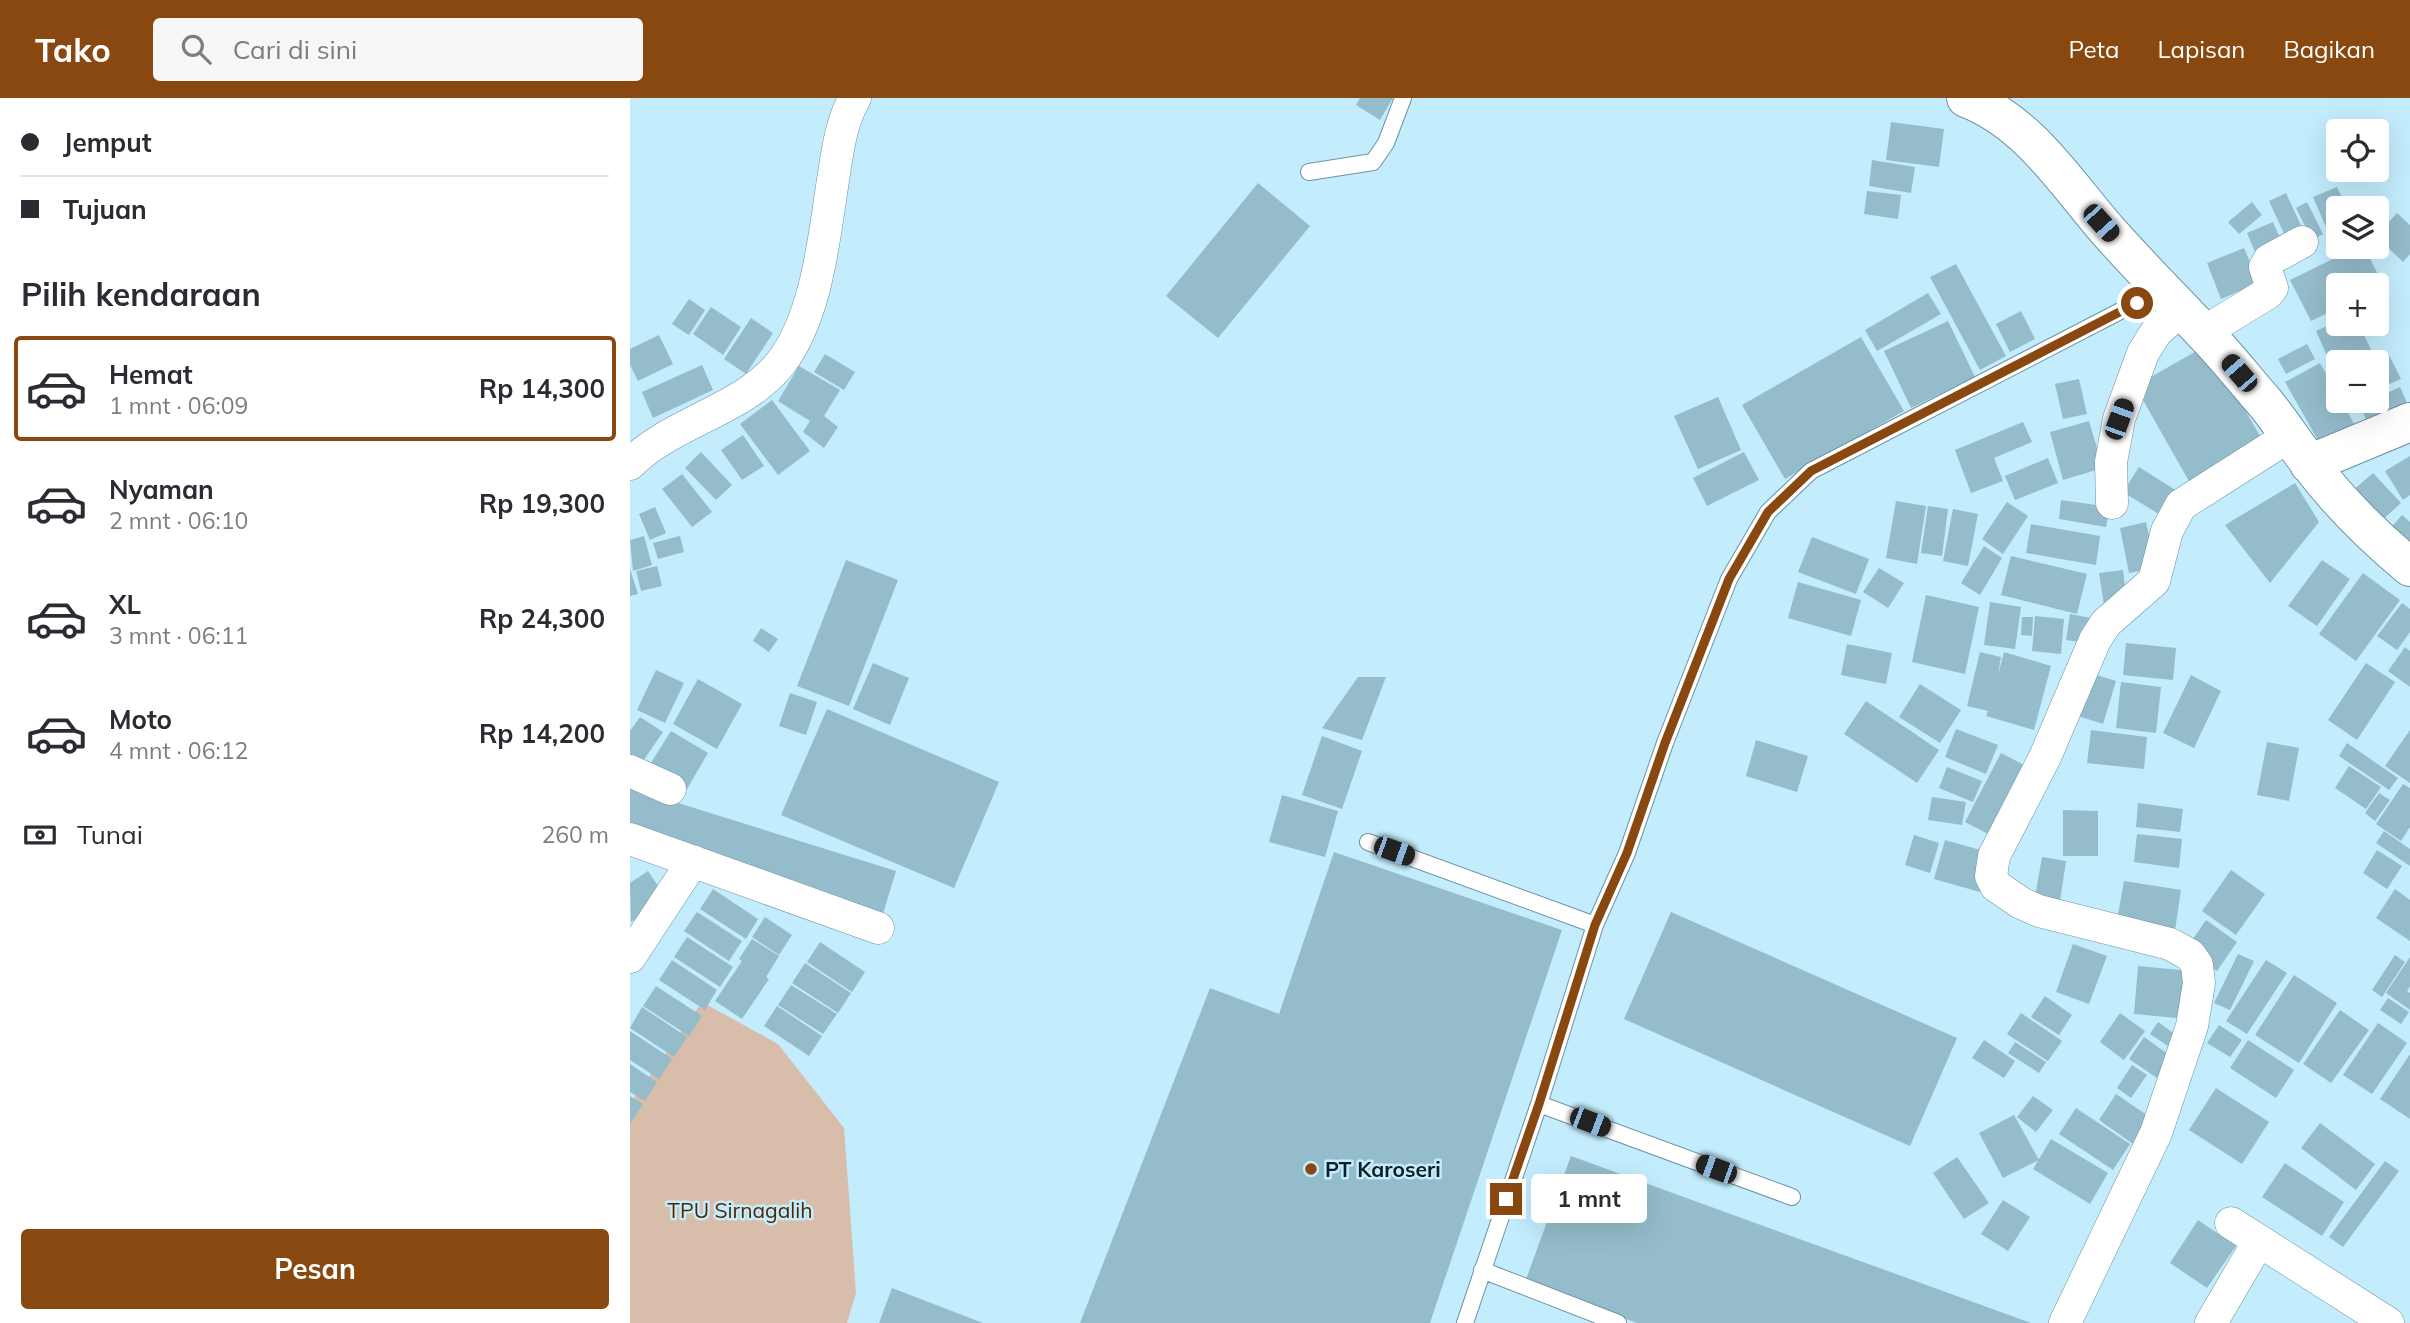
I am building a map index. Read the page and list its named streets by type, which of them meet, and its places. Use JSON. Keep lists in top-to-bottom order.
{
  "parks": ["TPU Sirnagalih"],
  "places": ["PT Karoseri"],
  "page": {
    "header": "Tako",
    "search": "Cari di sini",
    "nav": ["Peta", "Lapisan", "Bagikan"],
    "banner": ["Jemput", "Tujuan"],
    "map_buttons": ["+", "−"],
    "heading": "Pilih kendaraan",
    "list": [
      {
        "name": "Hemat",
        "note": "1 mnt · 06:09",
        "value": "Rp 14,300"
      },
      {
        "name": "Nyaman",
        "note": "2 mnt · 06:10",
        "value": "Rp 19,300"
      },
      {
        "name": "XL",
        "note": "3 mnt · 06:11",
        "value": "Rp 24,300"
      },
      {
        "name": "Moto",
        "note": "4 mnt · 06:12",
        "value": "Rp 14,200"
      }
    ],
    "pay": ["Tunai", "260 m"],
    "bubble": "1 mnt",
    "buttons": "Pesan"
  }
}
